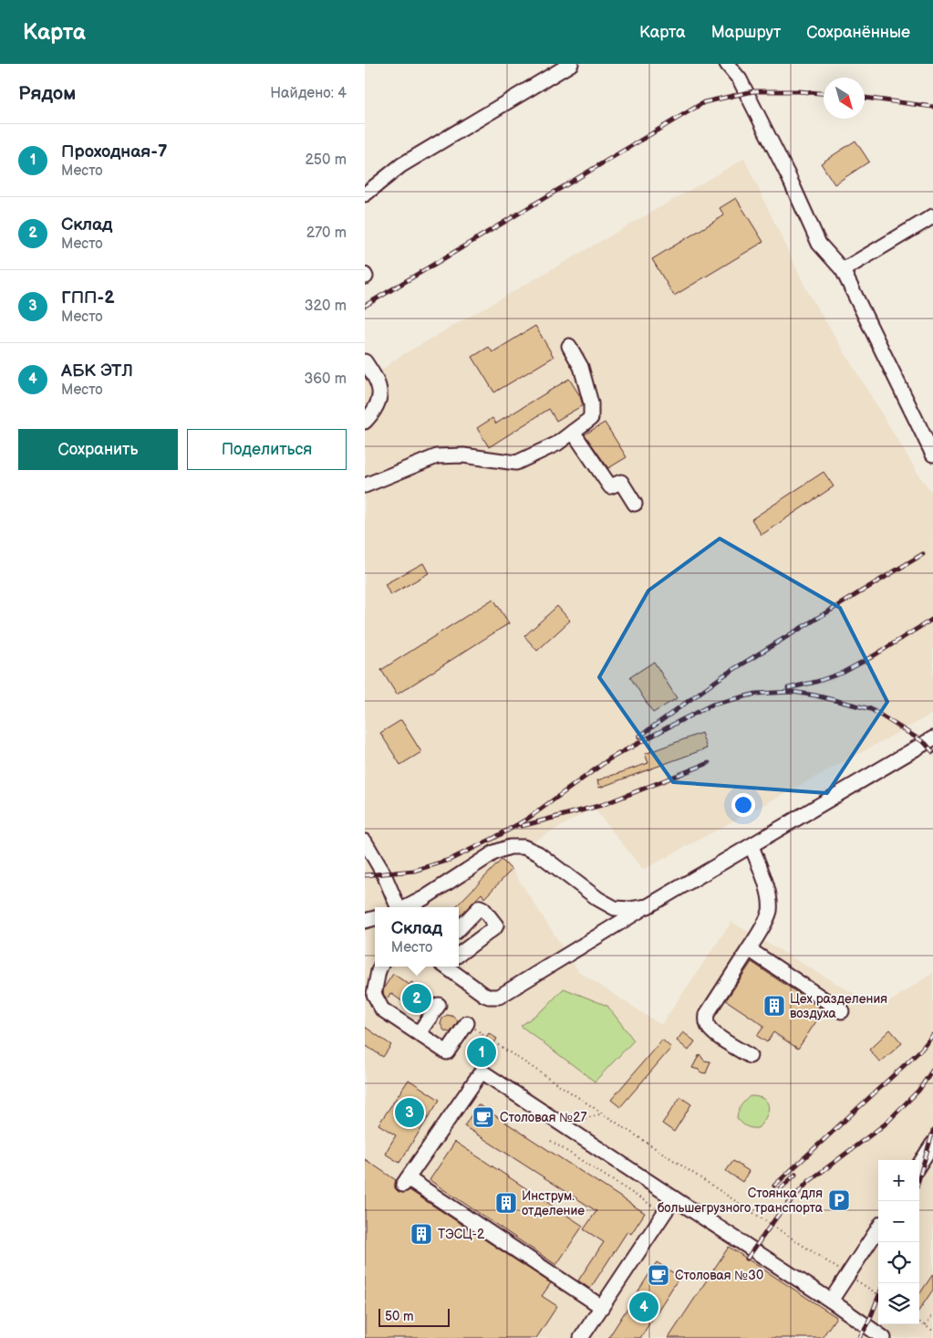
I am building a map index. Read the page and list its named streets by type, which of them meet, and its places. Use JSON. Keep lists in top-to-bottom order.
{
  "places": {
    "building": ["Цех разделения воздуха", "Инструм. отделение", "ТЭСЦ-2"],
    "cafe": ["Столовая №27", "Столовая №30"],
    "parking": ["Стоянка для большегрузного транспорта"]
  },
  "scale_bar": "50 m",
  "north": "bottom right",
  "page": {
    "header": "Карта",
    "nav": ["Карта", "Маршрут", "Сохранённые"],
    "heading": ["Рядом", "Найдено: 4"],
    "list": [
      {
        "mark": "1",
        "name": "Проходная-7",
        "note": "Место",
        "value": "250 m"
      },
      {
        "mark": "2",
        "name": "Склад",
        "note": "Место",
        "value": "270 m"
      },
      {
        "mark": "3",
        "name": "ГПП-2",
        "note": "Место",
        "value": "320 m"
      },
      {
        "mark": "4",
        "name": "АБК ЭТЛ",
        "note": "Место",
        "value": "360 m"
      }
    ],
    "buttons": ["Сохранить", "Поделиться"],
    "popup": ["Склад", "Место"],
    "pins": [
      "2",
      "1",
      "3",
      "4"
    ],
    "map_buttons": ["+", "−"],
    "scale": "50 m"
  }
}
